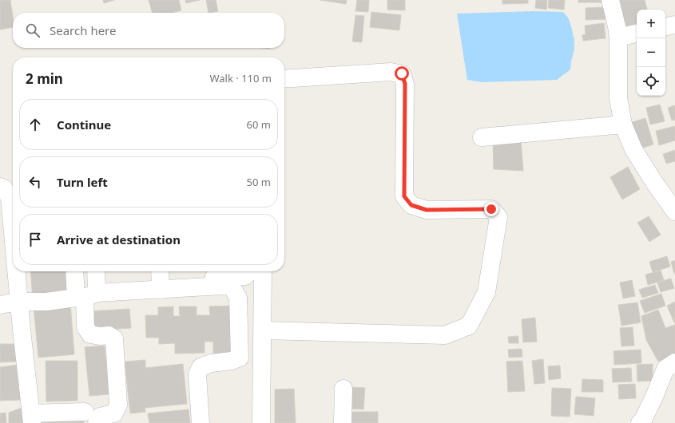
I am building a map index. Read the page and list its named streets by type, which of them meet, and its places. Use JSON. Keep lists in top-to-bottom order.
{
  "page": {
    "map_buttons": ["+", "−"],
    "search": "Search here",
    "heading": ["2 min", "Walk · 110 m"],
    "list": [
      ["Continue", "60 m"],
      ["Turn left", "50 m"],
      "Arrive at destination"
    ]
  }
}
